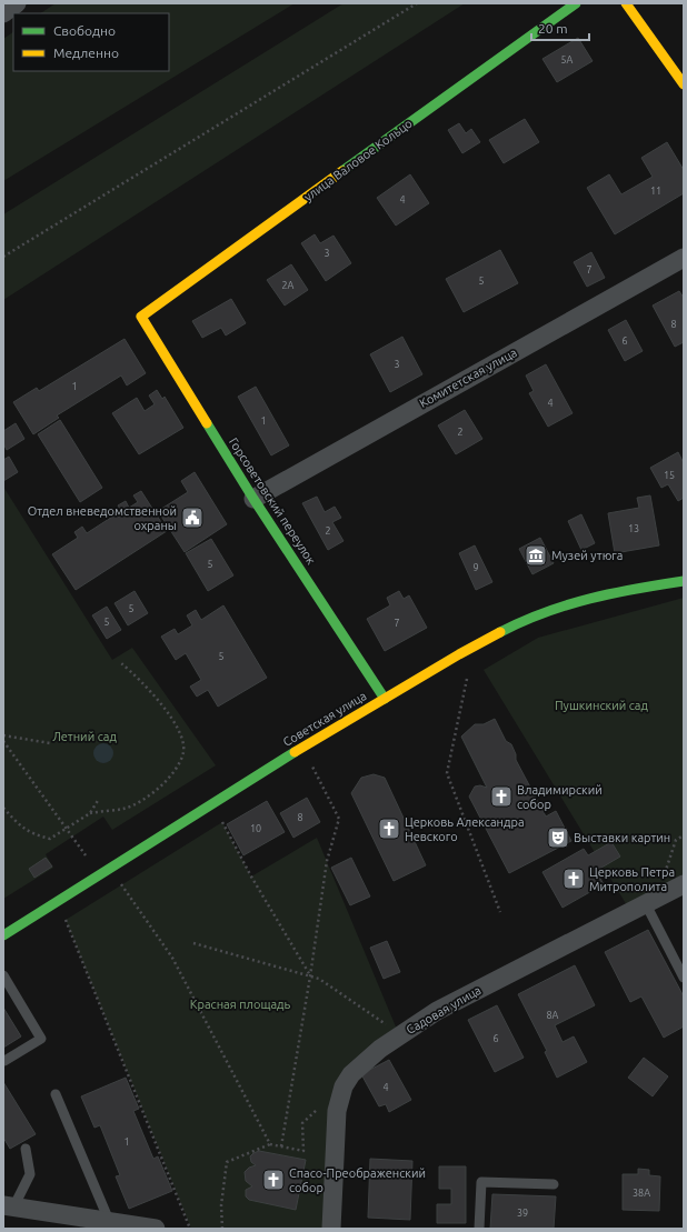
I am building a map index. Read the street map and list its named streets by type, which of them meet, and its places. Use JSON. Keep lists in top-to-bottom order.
{
  "streets": {
    "street": [
      "улица Валовое Кольцо",
      "Комитетская улица",
      "Горсоветовский переулок",
      "Советская улица",
      "Садовая улица"
    ]
  },
  "crossings": [
    ["улица Валовое Кольцо", "Горсоветовский переулок"],
    ["Комитетская улица", "Горсоветовский переулок"],
    ["Горсоветовский переулок", "Советская улица"]
  ],
  "parks": ["Пушкинский сад", "Летний сад", "Красная площадь"],
  "places": {
    "public building": ["Отдел вневедомственной охраны"],
    "museum": ["Музей утюга"],
    "church": [
      "Владимирский собор",
      "Церковь Александра Невского",
      "Церковь Петра Митрополита",
      "Спасо-Преображенский собор"
    ],
    "theatre": ["Выставки картин"]
  },
  "house_numbers": [
    "5А",
    "11",
    "4",
    "3",
    "7",
    "5",
    "2А",
    "8",
    "6",
    "3",
    "1",
    "4",
    "1",
    "2",
    "15",
    "13",
    "2",
    "5",
    "9",
    "5",
    "5",
    "7",
    "5",
    "8",
    "10",
    "8А",
    "6",
    "4",
    "1",
    "38А",
    "39"
  ],
  "legend": ["Свободно", "Медленно"],
  "scale_bar": "20 m"
}
